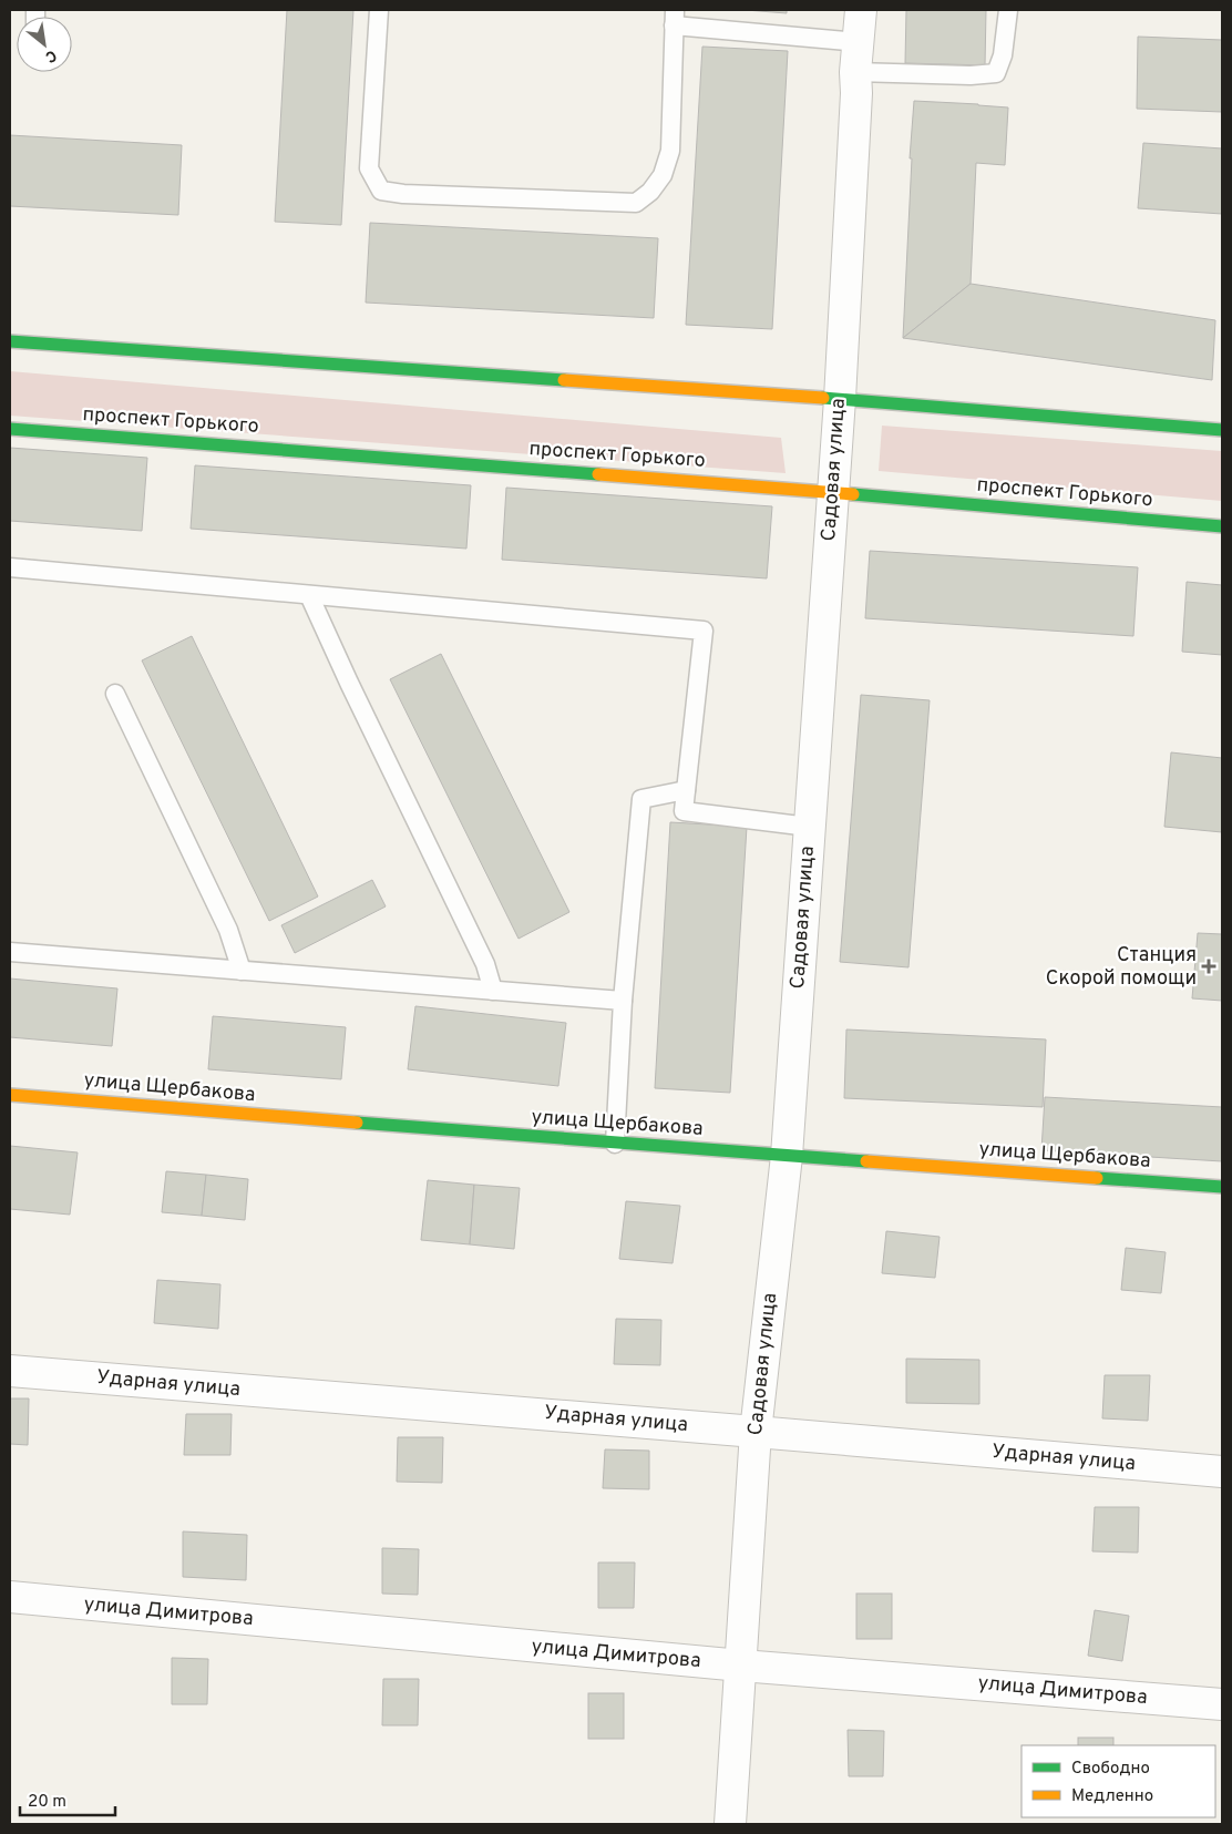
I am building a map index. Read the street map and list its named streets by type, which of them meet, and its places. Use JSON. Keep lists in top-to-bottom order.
{
  "streets": {
    "street": [
      "проспект Горького",
      "Садовая улица",
      "улица Щербакова",
      "Ударная улица",
      "улица Димитрова"
    ]
  },
  "crossings": [
    ["проспект Горького", "Садовая улица"],
    ["Садовая улица", "улица Щербакова"],
    ["Садовая улица", "Ударная улица"],
    ["Садовая улица", "улица Димитрова"]
  ],
  "places": {
    "health": ["Станция Скорой помощи"]
  },
  "legend": ["Свободно", "Медленно"],
  "scale_bar": "20 m",
  "north": "bottom right"
}
